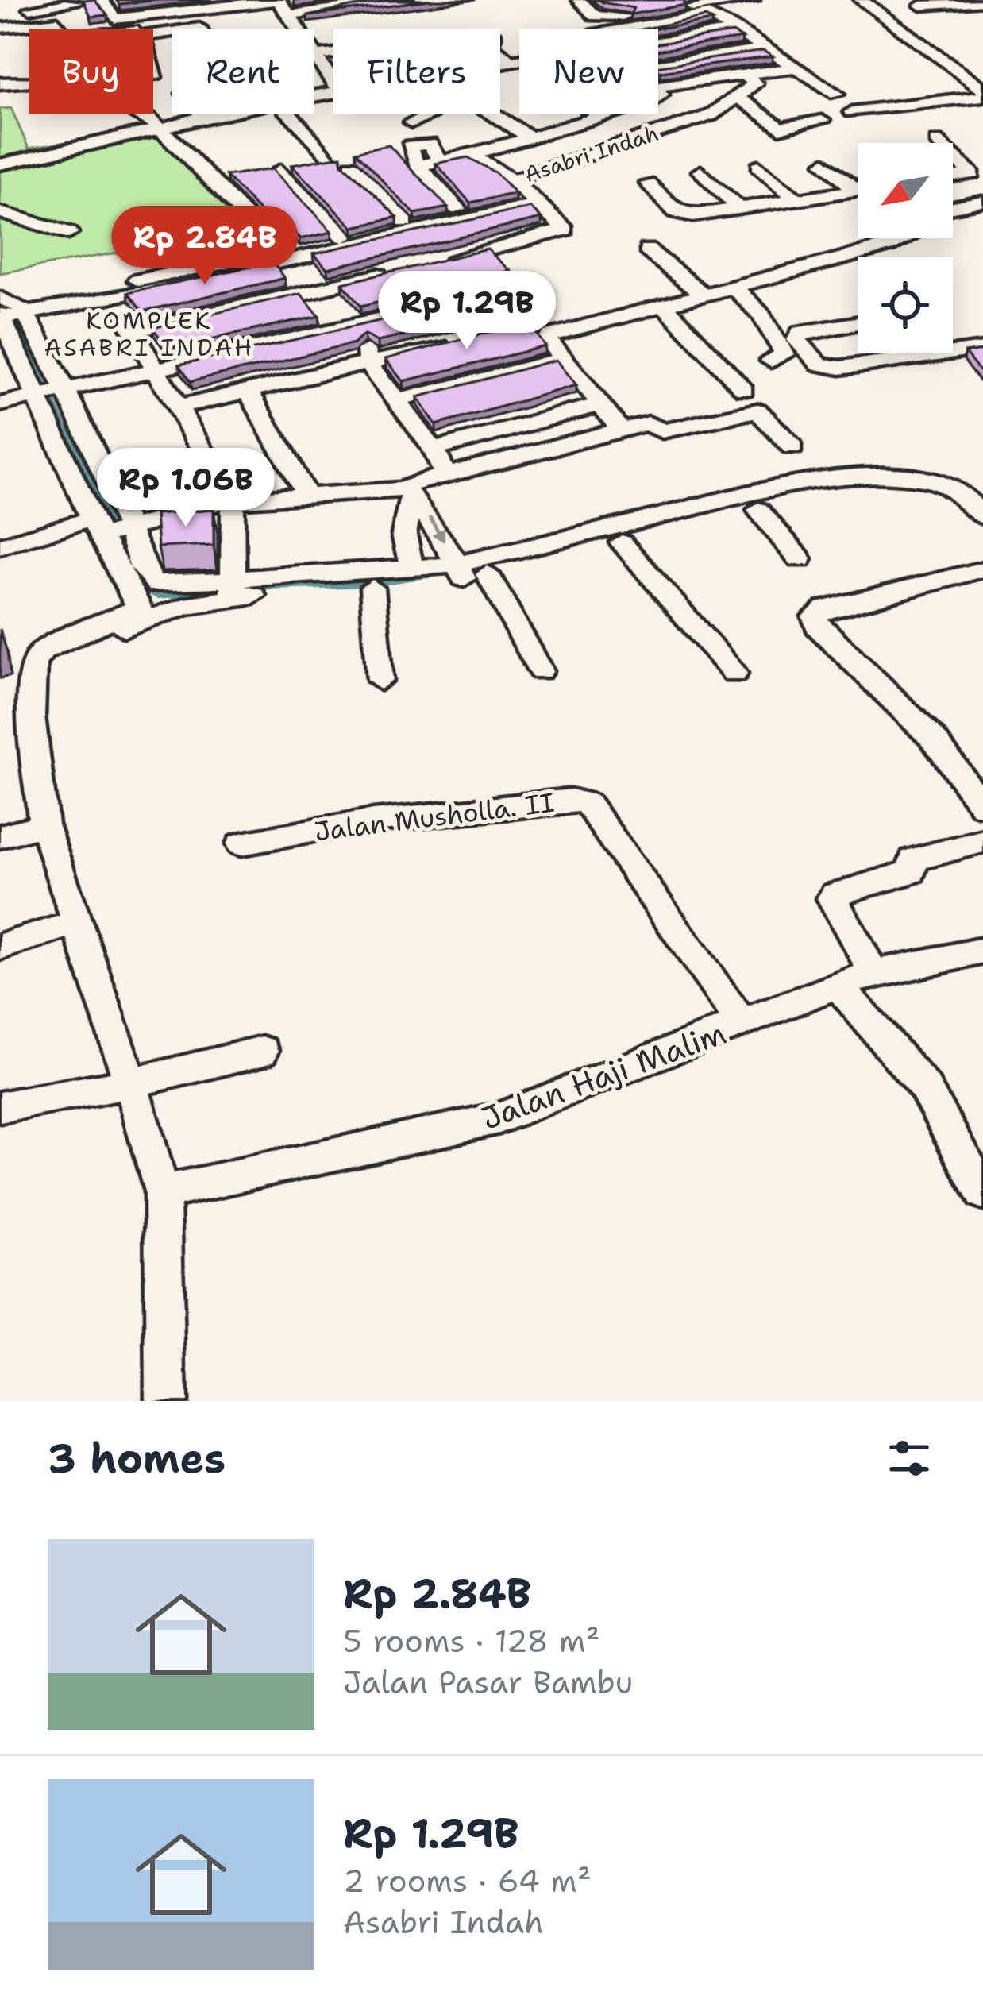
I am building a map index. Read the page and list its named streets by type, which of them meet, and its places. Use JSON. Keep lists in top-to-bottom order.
{
  "streets": {
    "street": ["Asabri Indah", "Jalan Musholla. II", "Jalan Haji Malim"]
  },
  "crossings": [
    ["Jalan Musholla. II", "Jalan Haji Malim"]
  ],
  "districts": ["KOMPLEK ASABRI INDAH"],
  "north": "bottom left",
  "page": {
    "chip": [
      "Buy",
      "Rent",
      "Filters",
      "New"
    ],
    "price": ["Rp 2.84B", "Rp 1.29B", "Rp 1.06B"],
    "heading": "3 homes",
    "list": [
      {
        "name": "Rp 2.84B",
        "note": "5 rooms · 128 m² · Jalan Pasar Bambu"
      },
      {
        "name": "Rp 1.29B",
        "note": "2 rooms · 64 m² · Asabri Indah"
      }
    ]
  }
}
